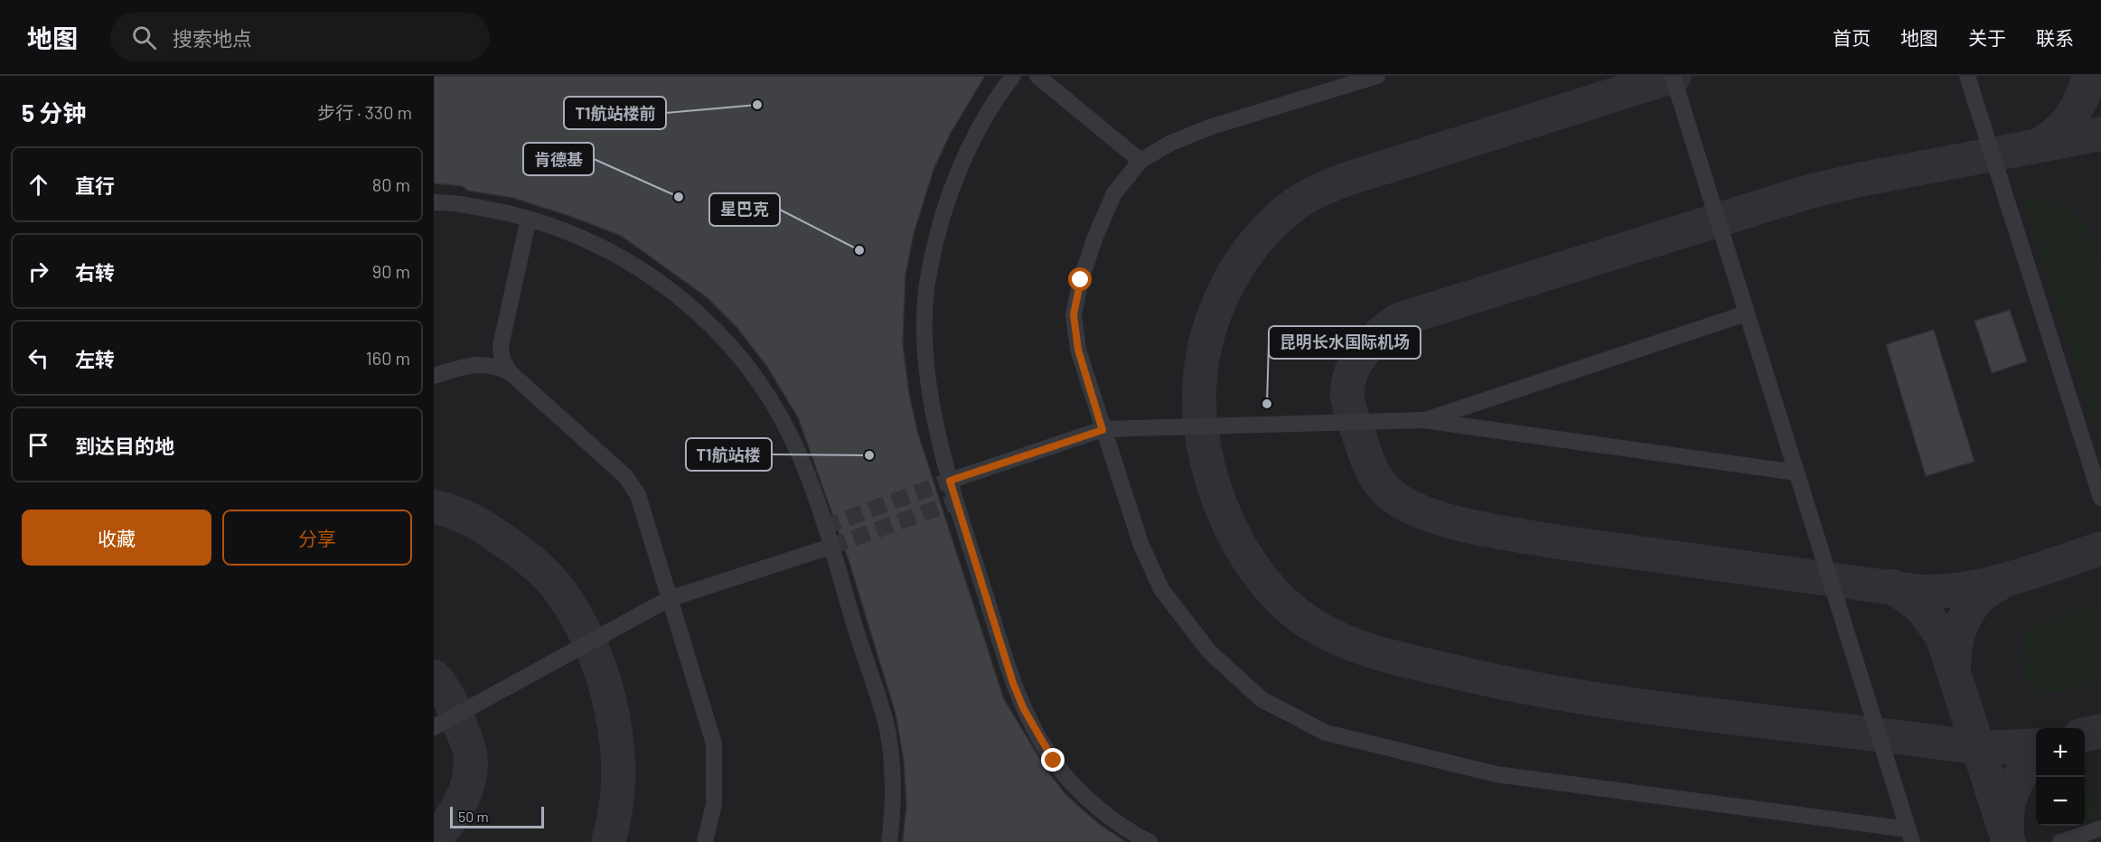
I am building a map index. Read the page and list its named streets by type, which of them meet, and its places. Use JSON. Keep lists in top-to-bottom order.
{
  "places": [
    "T1航站楼前",
    "肯德基",
    "星巴克",
    "昆明长水国际机场",
    "T1航站楼"
  ],
  "scale_bar": "50 m",
  "page": {
    "header": "地图",
    "search": "搜索地点",
    "nav": [
      "首页",
      "地图",
      "关于",
      "联系"
    ],
    "heading": ["5 分钟", "步行 · 330 m"],
    "list": [
      ["直行", "80 m"],
      ["右转", "90 m"],
      ["左转", "160 m"],
      "到达目的地"
    ],
    "buttons": ["收藏", "分享"],
    "map_buttons": ["+", "−"],
    "scale": "50 m"
  }
}
